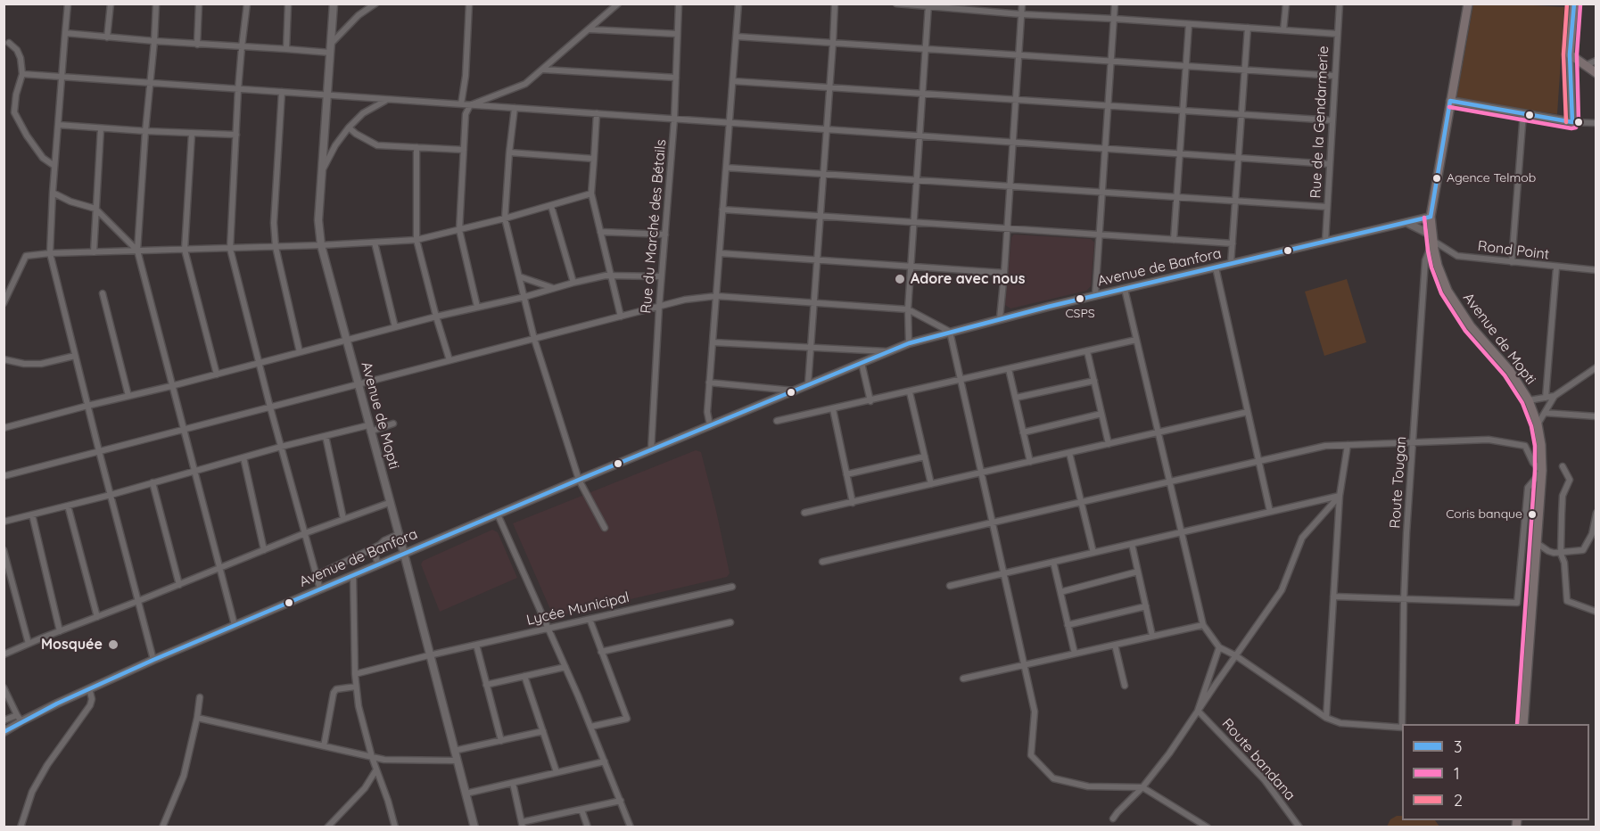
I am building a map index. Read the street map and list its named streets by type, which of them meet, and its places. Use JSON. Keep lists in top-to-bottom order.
{
  "streets": {
    "main road": ["Avenue de Banfora", "Avenue de Mopti"],
    "street": [
      "Rue de la Gendarmerie",
      "Rue du Marché des Bétails",
      "Rond Point",
      "Route Tougan",
      "Lycée Municipal",
      "Route bandana"
    ]
  },
  "crossings": [
    ["Rue de la Gendarmerie", "Avenue de Banfora"],
    ["Rue du Marché des Bétails", "Avenue de Banfora"],
    ["Rond Point", "Avenue de Mopti"],
    ["Rond Point", "Route Tougan"],
    ["Avenue de Banfora", "Avenue de Mopti"],
    ["Avenue de Mopti", "Route Tougan"],
    ["Avenue de Mopti", "Lycée Municipal"]
  ],
  "places": [
    "Agence Telmob",
    "Adore avec nous",
    "CSPS",
    "Coris banque",
    "Mosquée"
  ],
  "lines": ["transit line 3", "transit line 2", "transit line 1"],
  "legend": ["3", "1", "2"]
}
